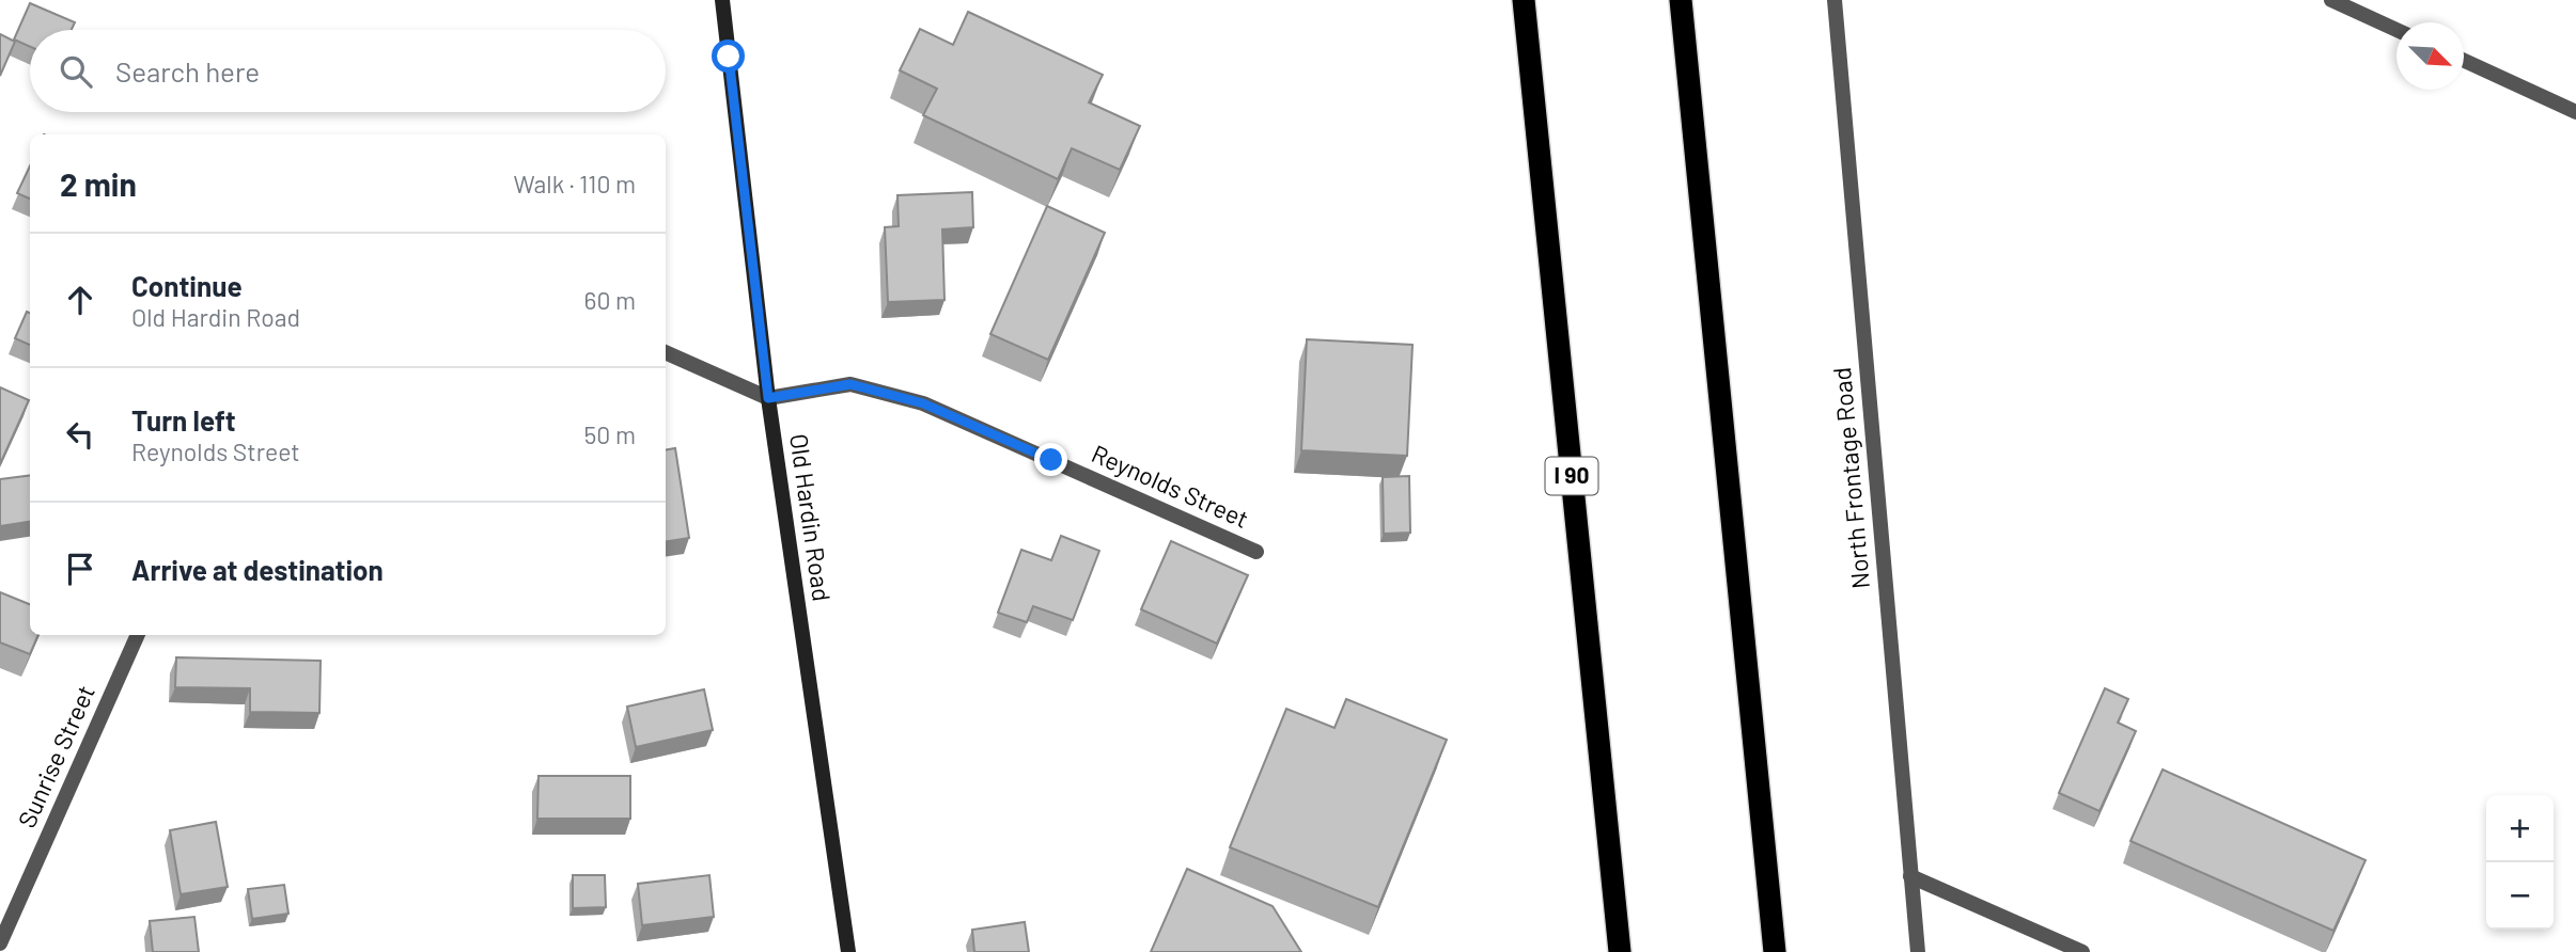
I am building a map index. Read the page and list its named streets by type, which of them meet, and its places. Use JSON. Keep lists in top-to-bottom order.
{
  "streets": {
    "highway": ["I 90"],
    "main road": ["Old Hardin Road"],
    "street": ["North Frontage Road", "Reynolds Street", "Sunrise Street"]
  },
  "crossings": [
    ["Reynolds Street", "Old Hardin Road"]
  ],
  "north": "bottom right",
  "page": {
    "search": "Search here",
    "heading": ["2 min", "Walk · 110 m"],
    "list": [
      ["Continue", "Old Hardin Road", "60 m"],
      ["Turn left", "Reynolds Street", "50 m"],
      "Arrive at destination"
    ],
    "map_buttons": ["+", "−"]
  }
}
